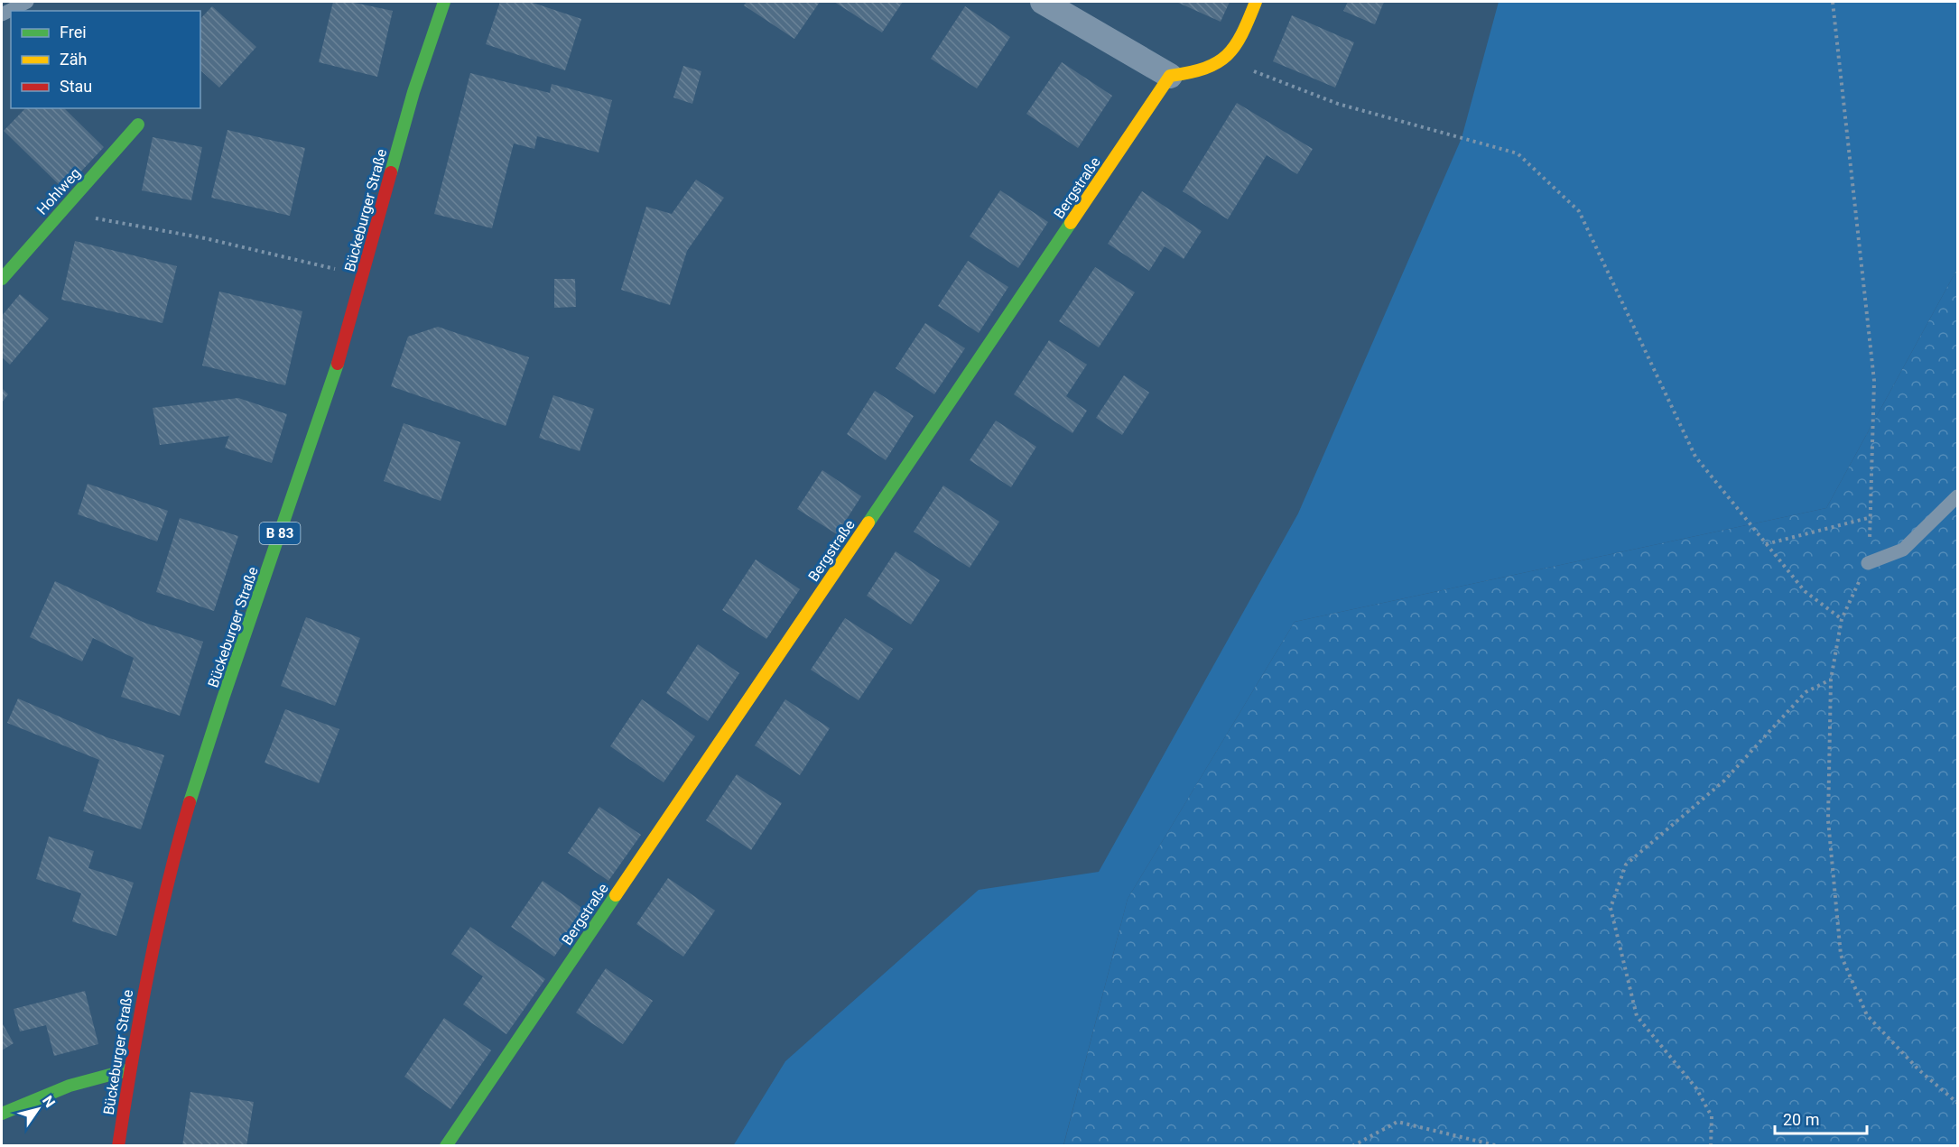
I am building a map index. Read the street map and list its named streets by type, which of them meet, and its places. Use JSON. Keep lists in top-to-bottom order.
{
  "streets": {
    "street": [
      "Bergstraße",
      "Hohlweg",
      "Bückeburger Straße",
      "B 83"
    ]
  },
  "legend": ["Frei", "Zäh", "Stau"],
  "scale_bar": "20 m",
  "north": "top right"
}
